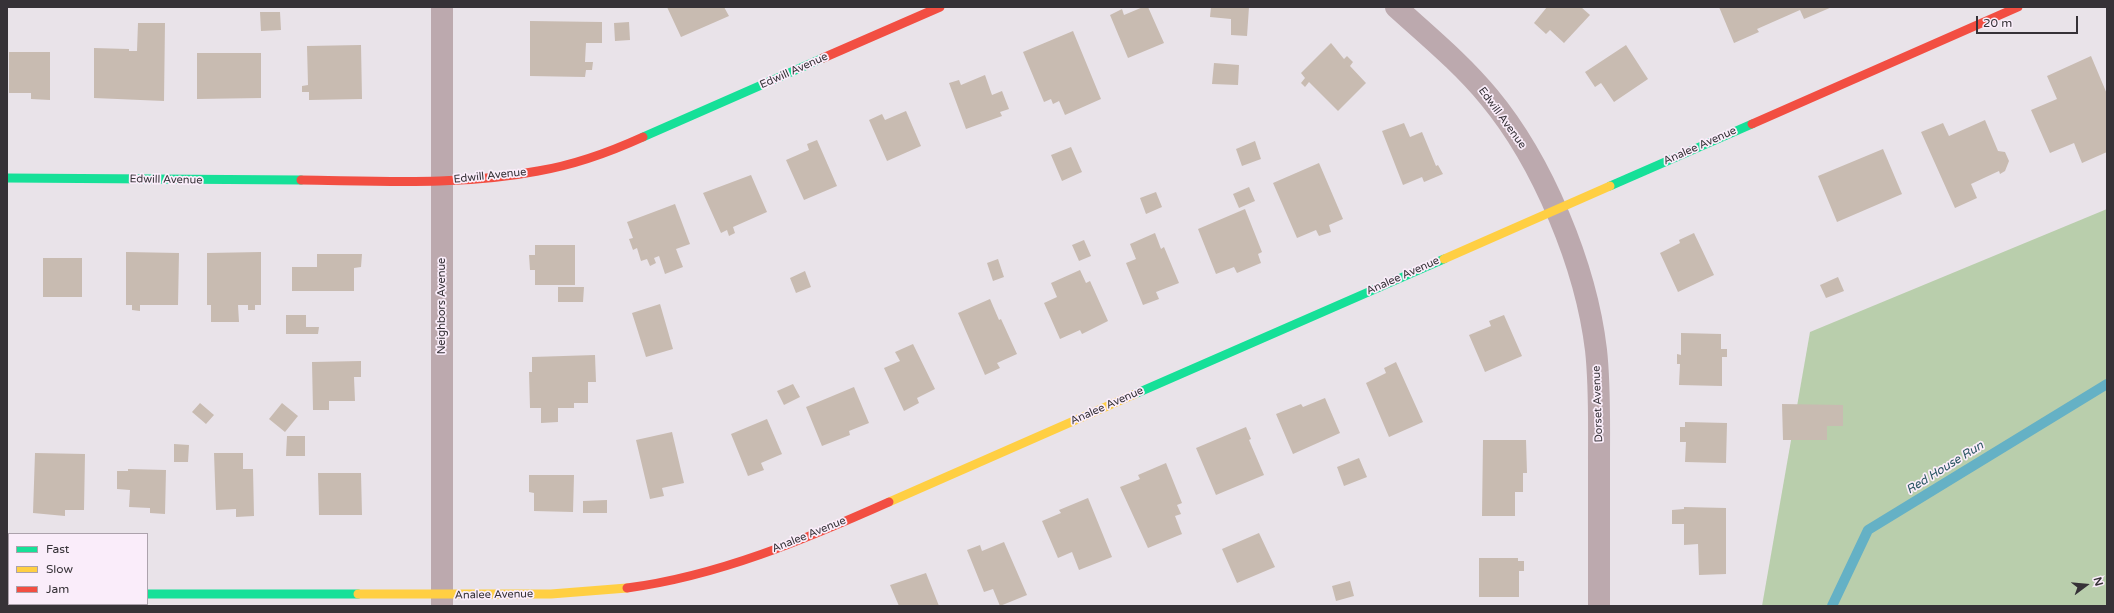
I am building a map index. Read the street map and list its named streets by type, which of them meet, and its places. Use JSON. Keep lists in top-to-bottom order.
{
  "streets": {
    "street": [
      "Edwill Avenue",
      "Analee Avenue",
      "Neighbors Avenue",
      "Dorset Avenue"
    ]
  },
  "crossings": [
    ["Edwill Avenue", "Analee Avenue"],
    ["Edwill Avenue", "Neighbors Avenue"],
    ["Edwill Avenue", "Dorset Avenue"],
    ["Analee Avenue", "Neighbors Avenue"],
    ["Analee Avenue", "Dorset Avenue"]
  ],
  "water": ["Red House Run"],
  "legend": ["Fast", "Slow", "Jam"],
  "scale_bar": "20 m",
  "north": "right"
}
